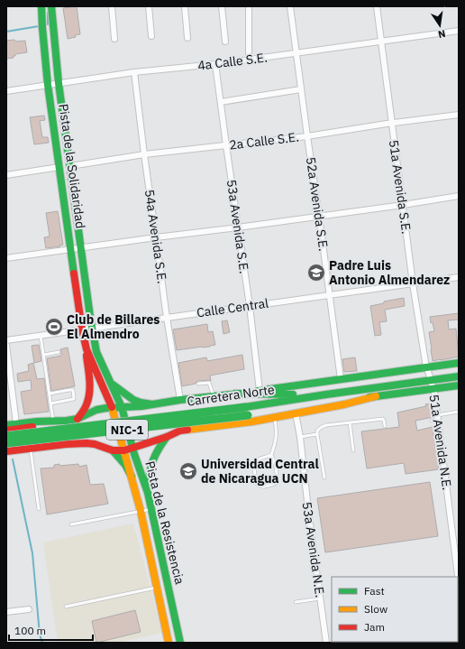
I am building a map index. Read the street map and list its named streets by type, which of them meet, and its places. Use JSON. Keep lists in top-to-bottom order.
{
  "streets": {
    "main road": [
      "Pista de la Solidaridad",
      "Carretera Norte",
      "NIC-1",
      "Pista de la Resistencia"
    ],
    "street": [
      "4a Calle S.E.",
      "2a Calle S.E.",
      "51a Avenida S.E.",
      "52a Avenida S.E.",
      "53a Avenida S.E.",
      "54a Avenida S.E.",
      "Calle Central",
      "51a Avenida N.E.",
      "53a Avenida N.E."
    ]
  },
  "crossings": [
    ["4a Calle S.E.", "Pista de la Solidaridad"],
    ["4a Calle S.E.", "51a Avenida S.E."],
    ["4a Calle S.E.", "52a Avenida S.E."],
    ["4a Calle S.E.", "53a Avenida S.E."],
    ["4a Calle S.E.", "54a Avenida S.E."],
    ["2a Calle S.E.", "Pista de la Solidaridad"],
    ["2a Calle S.E.", "51a Avenida S.E."],
    ["2a Calle S.E.", "52a Avenida S.E."],
    ["2a Calle S.E.", "53a Avenida S.E."],
    ["2a Calle S.E.", "54a Avenida S.E."],
    ["Pista de la Solidaridad", "Calle Central"],
    ["Pista de la Solidaridad", "Pista de la Resistencia"],
    ["51a Avenida S.E.", "Calle Central"],
    ["51a Avenida S.E.", "51a Avenida N.E."],
    ["52a Avenida S.E.", "Calle Central"],
    ["53a Avenida S.E.", "Calle Central"],
    ["54a Avenida S.E.", "Calle Central"],
    ["Calle Central", "Pista de la Resistencia"],
    ["Carretera Norte", "51a Avenida N.E."]
  ],
  "places": {
    "school or university": ["Padre Luis Antonio Almendarez", "Universidad Central de Nicaragua UCN"],
    "sports": ["Club de Billares El Almendro"]
  },
  "legend": ["Fast", "Slow", "Jam"],
  "scale_bar": "100 m",
  "north": "bottom"
}
